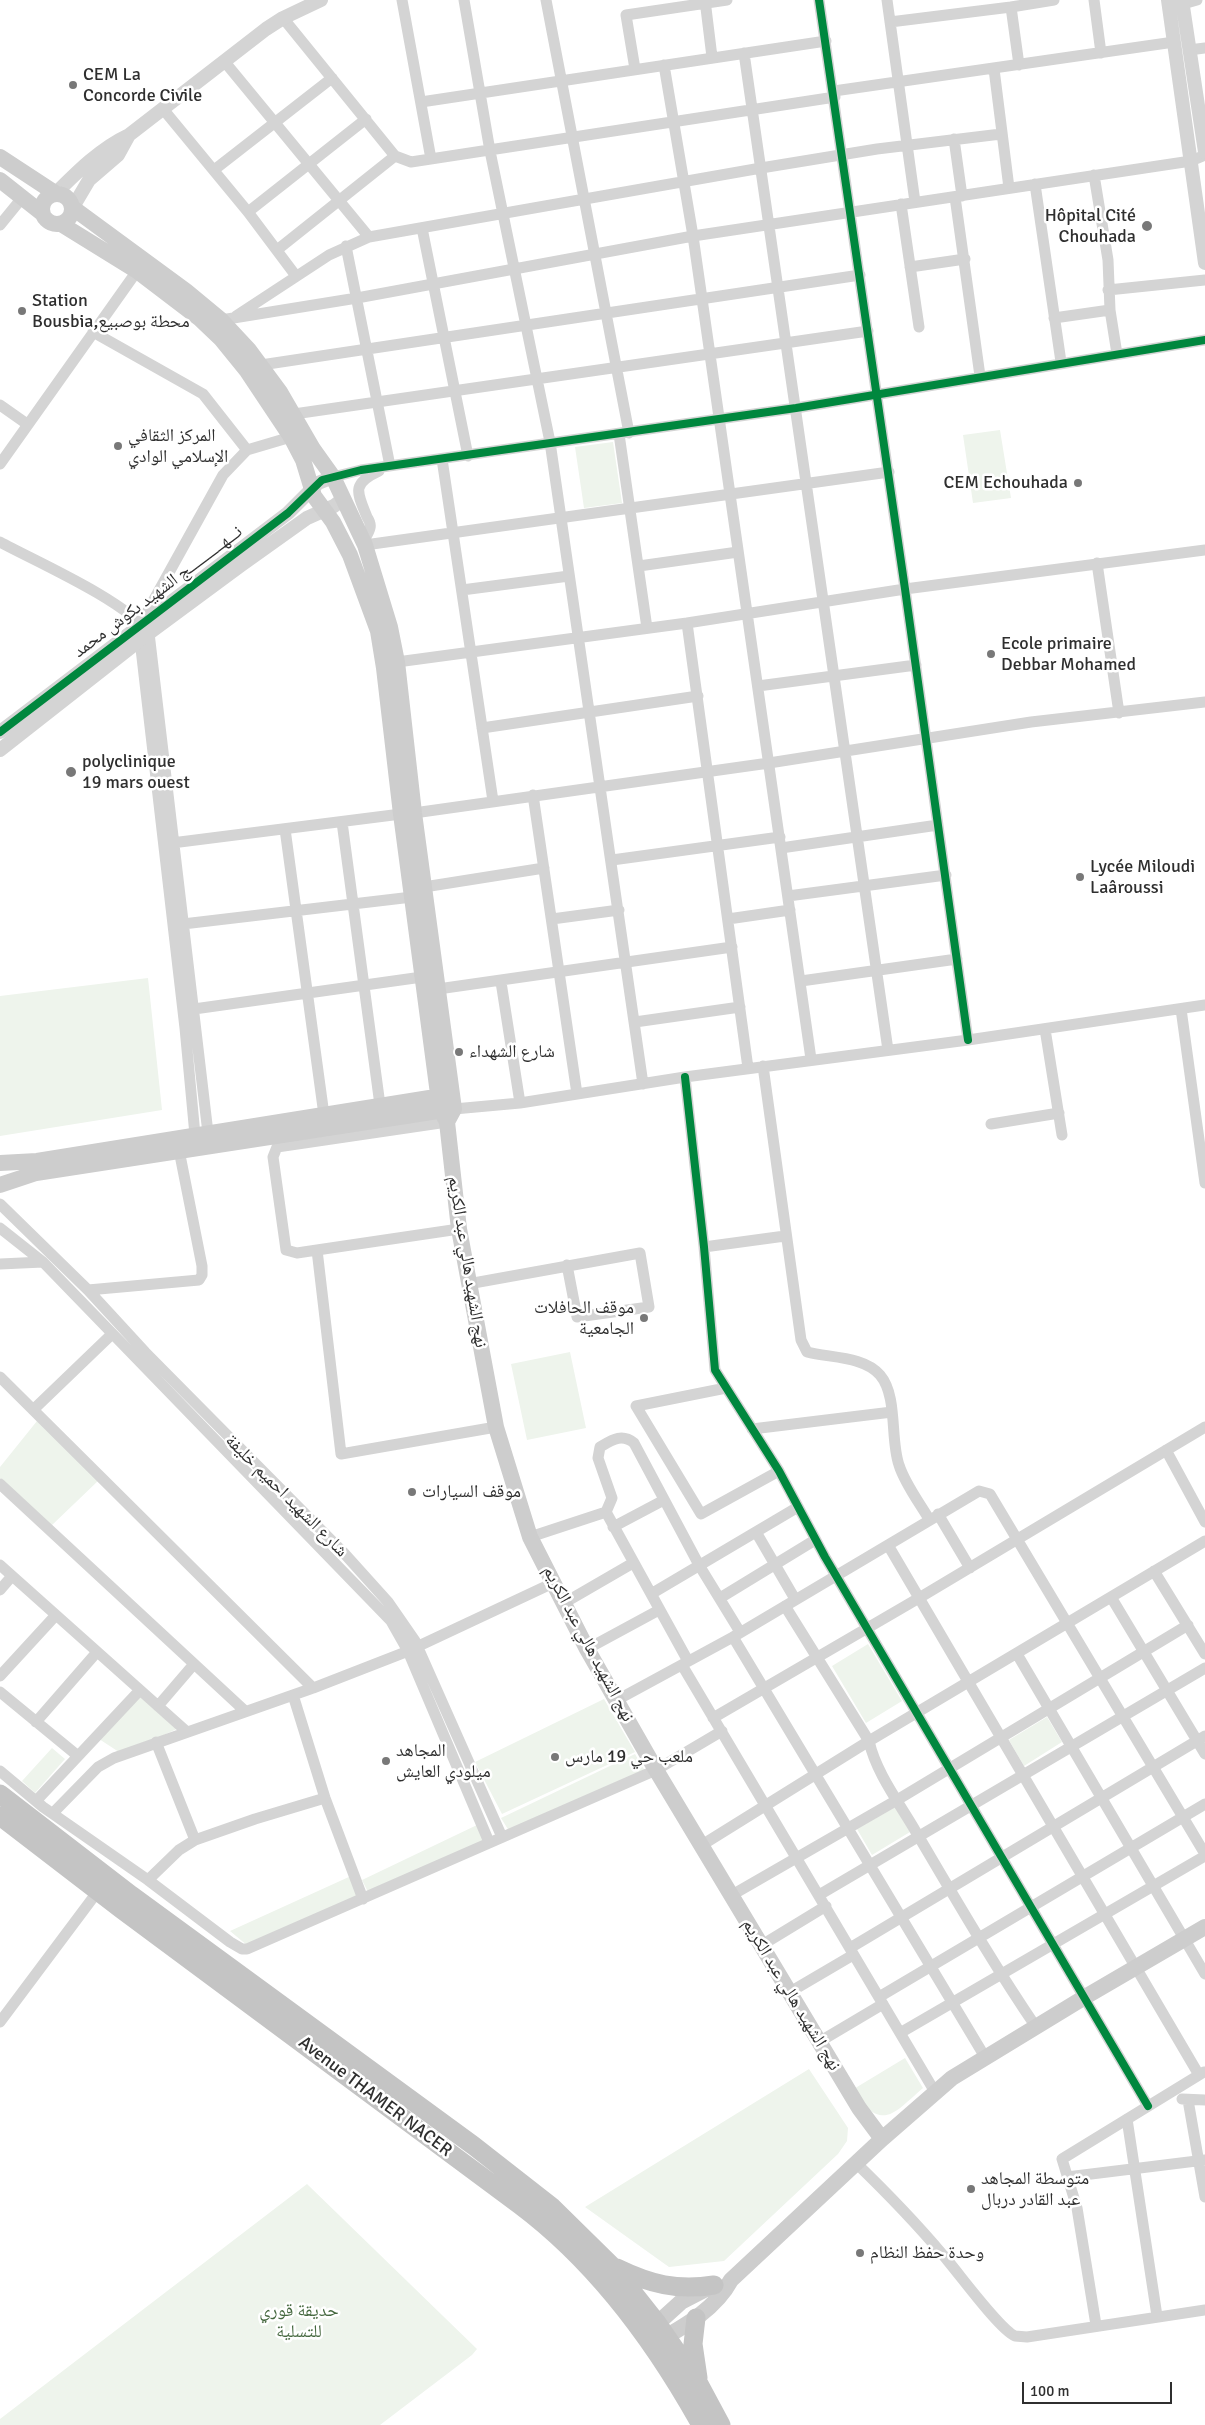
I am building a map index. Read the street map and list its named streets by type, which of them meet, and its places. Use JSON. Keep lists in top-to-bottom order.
{
  "streets": {
    "highway": ["Avenue THAMER NACER"],
    "main road": ["نهج الشهيد هالي عبد الكريم"],
    "street": ["نـــهـــــــــــج الشهيد بكوش محمد", "شارع الشهيد احميم خليفة"]
  },
  "parks": ["حديقة قوري للتسلية"],
  "places": [
    "CEM La Concorde Civile",
    "Hôpital Cité Chouhada",
    "Station Bousbia,محطة بوصبيع",
    "المركز الثقافي الإسلامي الوادي",
    "CEM Echouhada",
    "Ecole primaire Debbar Mohamed",
    "polyclinique 19 mars ouest",
    "Lycée Miloudi Laâroussi",
    "شارع الشهداء",
    "موقف الحافلات الجامعية",
    "موقف السيارات",
    "ملعب حي 19 مارس",
    "المجاهد ميلودي العايش",
    "متوسطة المجاهد عبد القادر دربال",
    "وحدة حفظ النظام"
  ],
  "scale_bar": "100 m"
}
